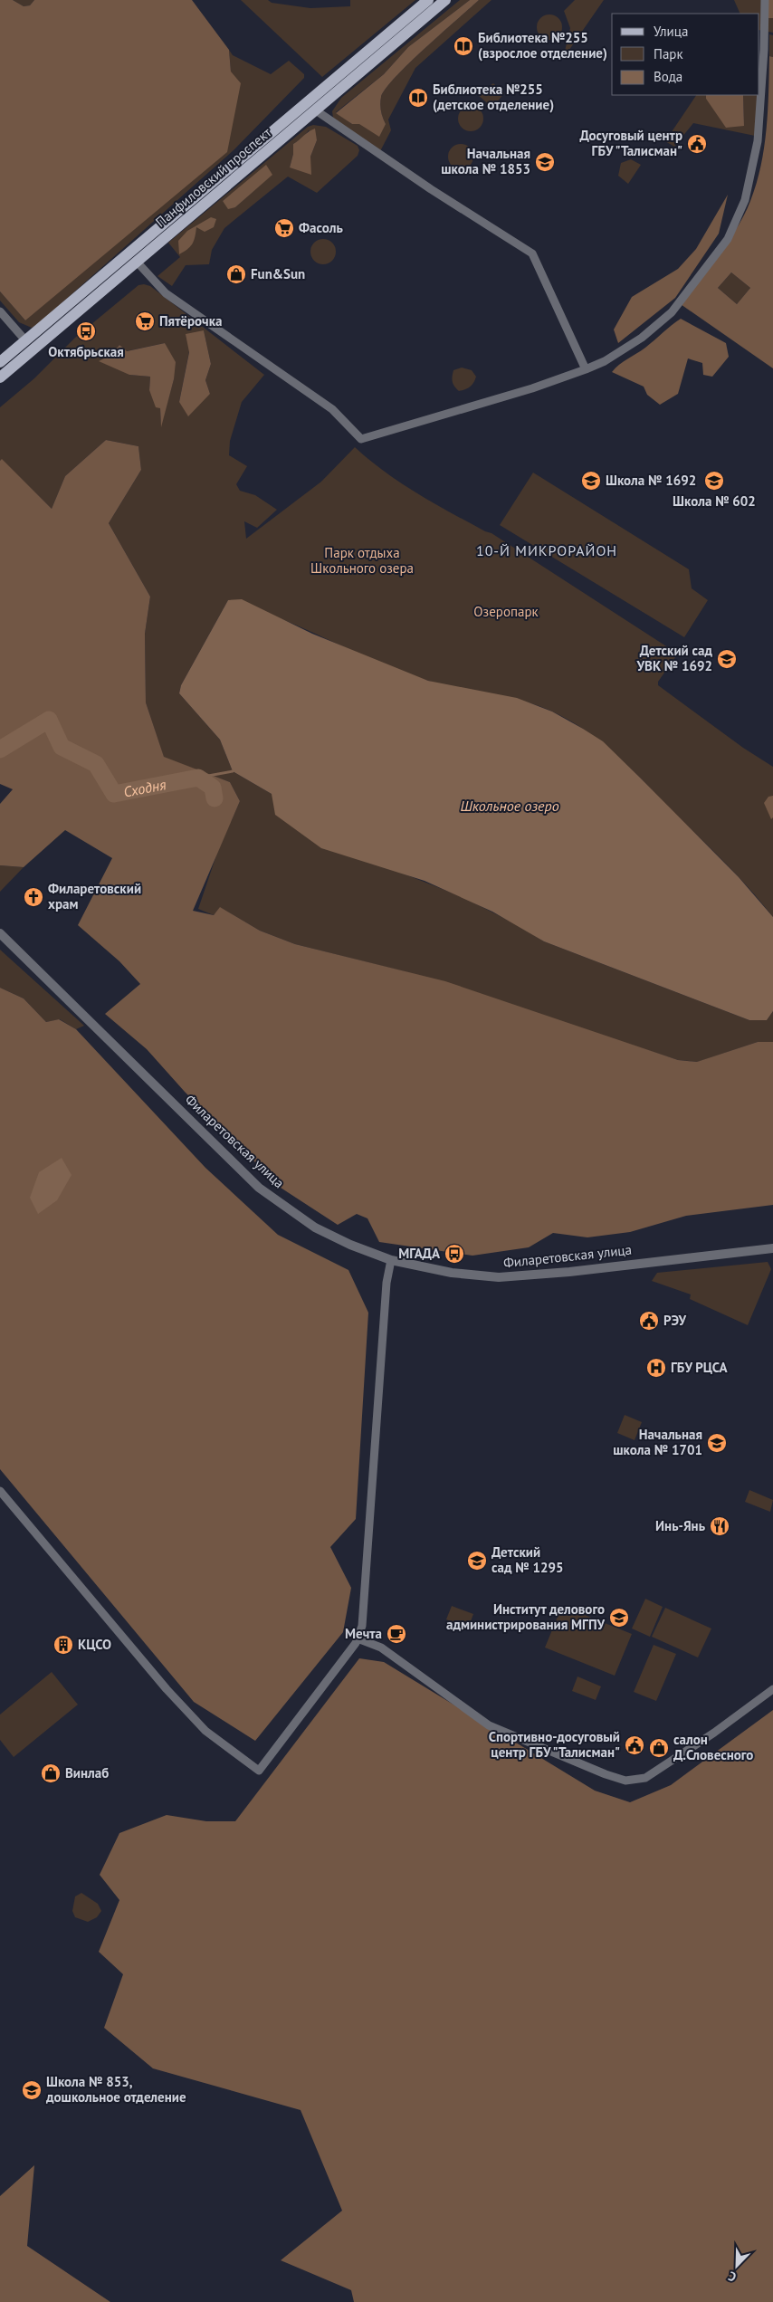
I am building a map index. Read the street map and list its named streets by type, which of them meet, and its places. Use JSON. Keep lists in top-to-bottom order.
{
  "streets": {
    "main road": ["Панфиловский проспект"],
    "street": ["Филаретовская улица"]
  },
  "districts": ["10-Й МИКРОРАЙОН"],
  "water": ["Сходня", "Школьное озеро"],
  "parks": ["Парк отдыха Школьного озера", "Озеропарк"],
  "places": {
    "library": ["Библиотека №255 (взрослое отделение)", "Библиотека №255 (детское отделение)"],
    "public building": ["Досуговый центр ГБУ \"Талисман\"", "РЭУ", "Спортивно-досуговый центр ГБУ \"Талисман\""],
    "school or university": [
      "Начальная школа № 1853",
      "Школа № 1692",
      "Школа № 602",
      "Детский сад УВК № 1692",
      "Начальная школа № 1701",
      "Детский сад № 1295",
      "Институт делового администрирования МГПУ",
      "Школа № 853, дошкольное отделение"
    ],
    "supermarket": ["Фасоль", "Пятёрочка"],
    "shop": ["Fun&Sun", "салон Д.Словесного", "Винлаб"],
    "bus stop": ["Октябрьская", "МГАДА"],
    "church": ["Филаретовский храм"],
    "hospital": ["ГБУ РЦСА"],
    "restaurant": ["Инь-Янь"],
    "cafe": ["Мечта"],
    "building": ["КЦСО"]
  },
  "legend": ["Улица", "Парк", "Вода"],
  "north": "bottom left"
}
